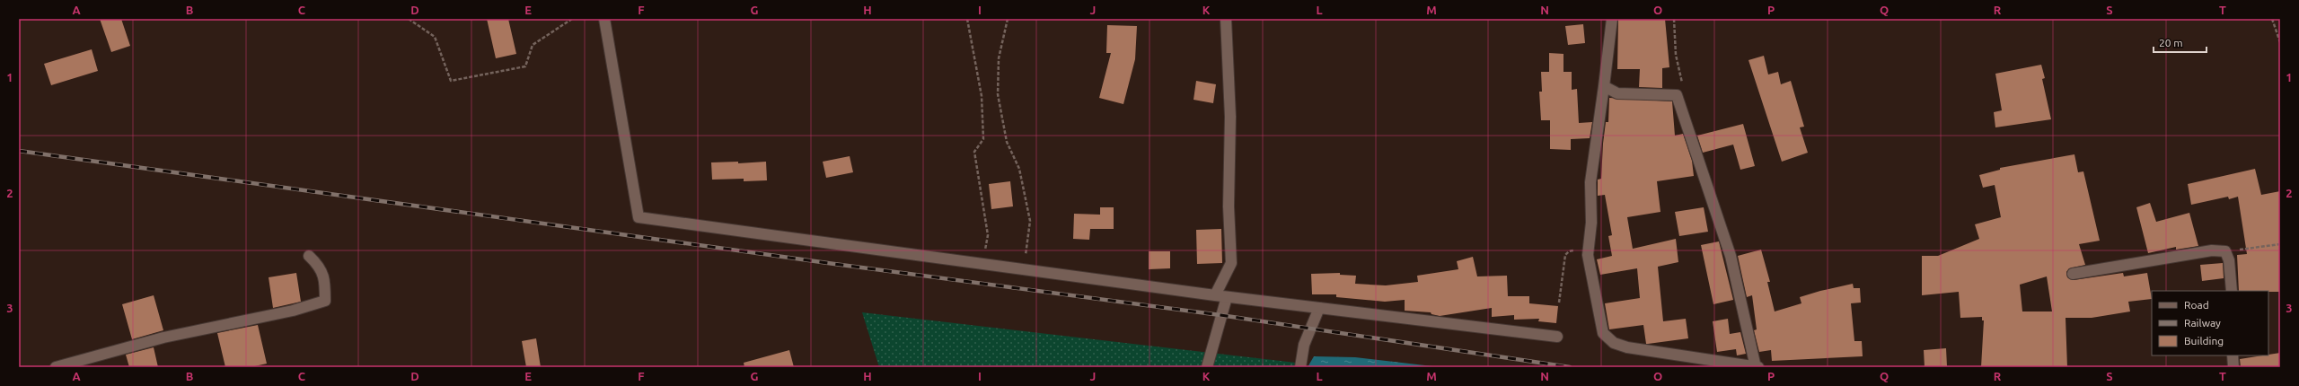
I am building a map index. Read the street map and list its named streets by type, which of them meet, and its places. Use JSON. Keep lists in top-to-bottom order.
{
  "legend": ["Road", "Railway", "Building"],
  "scale_bar": "20 m",
  "grid": {
    "columns": [
      "A",
      "B",
      "C",
      "D",
      "E",
      "F",
      "G",
      "H",
      "I",
      "J",
      "K",
      "L",
      "M",
      "N",
      "O",
      "P",
      "Q",
      "R",
      "S",
      "T"
    ],
    "rows": ["1", "2", "3"]
  }
}
